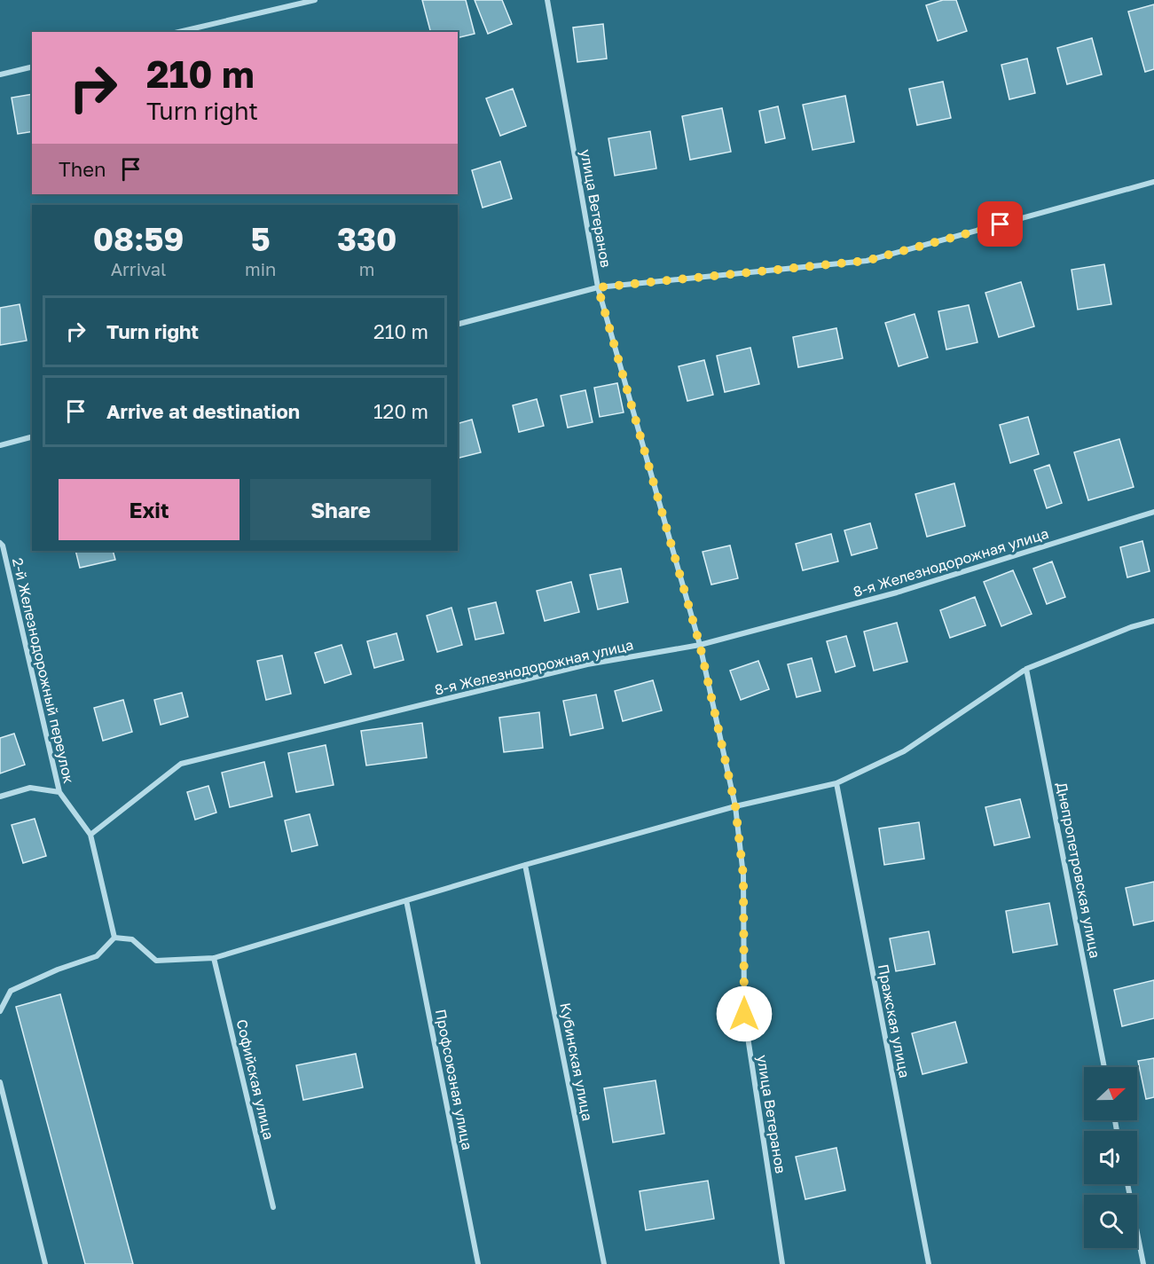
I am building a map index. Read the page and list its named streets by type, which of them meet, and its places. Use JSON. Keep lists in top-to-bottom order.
{
  "streets": {
    "street": [
      "улица Ветеранов",
      "8-я Железнодорожная улица",
      "2-й Железнодорожный переулок",
      "Днепропетровская улица",
      "Пражская улица",
      "Кубинская улица",
      "Софийская улица",
      "Профсоюзная улица"
    ]
  },
  "crossings": [
    ["улица Ветеранов", "8-я Железнодорожная улица"],
    ["8-я Железнодорожная улица", "2-й Железнодорожный переулок"]
  ],
  "north": "right",
  "page": {
    "turn": ["210 m", "Turn right"],
    "then": "Then",
    "eta": [
      "08:59",
      "Arrival",
      "5",
      "min",
      "330",
      "m"
    ],
    "list": [
      {
        "name": "Turn right",
        "value": "210 m"
      },
      {
        "name": "Arrive at destination",
        "value": "120 m"
      }
    ],
    "buttons": ["Exit", "Share"]
  }
}
